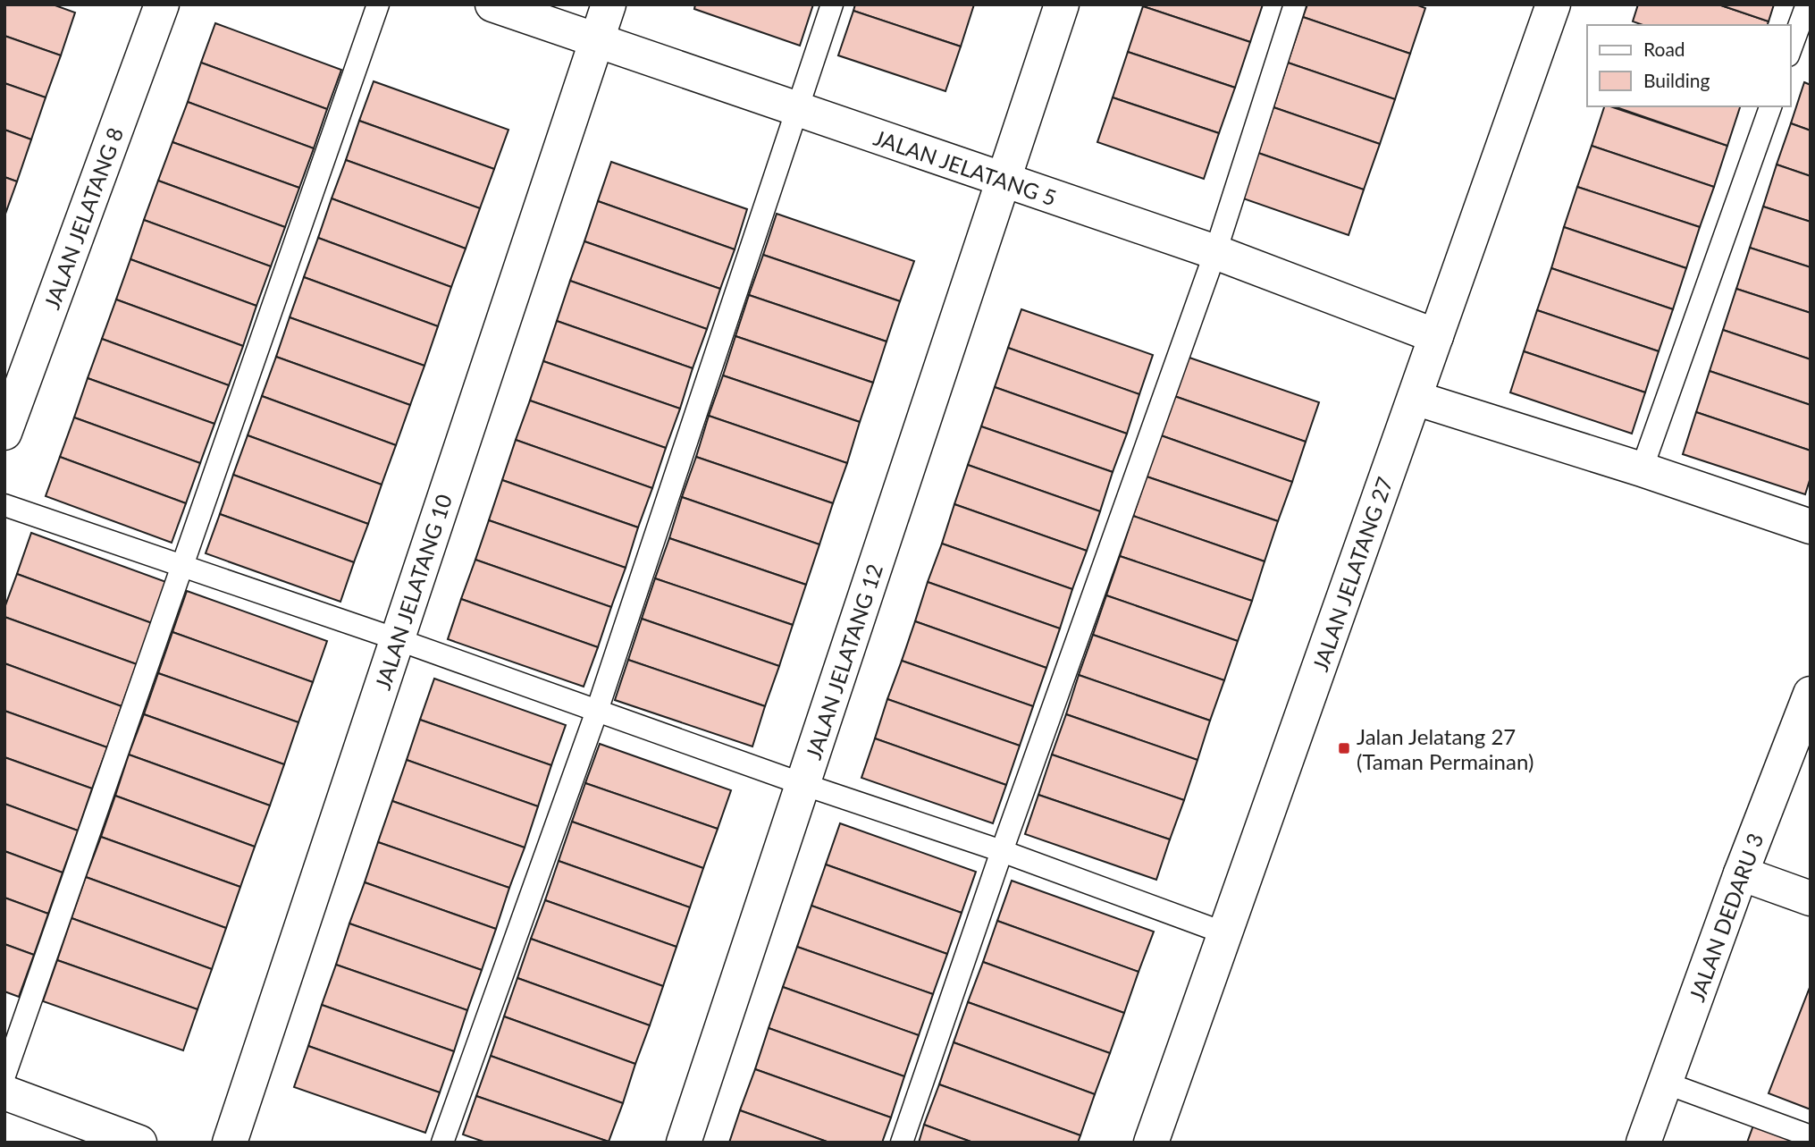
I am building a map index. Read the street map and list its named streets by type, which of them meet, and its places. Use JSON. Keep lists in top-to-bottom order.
{
  "streets": {
    "street": [
      "JALAN JELATANG 5",
      "JALAN JELATANG 8",
      "JALAN JELATANG 27",
      "JALAN JELATANG 10",
      "JALAN JELATANG 12",
      "JALAN DEDARU 3"
    ]
  },
  "crossings": [
    ["JALAN JELATANG 5", "JALAN JELATANG 27"],
    ["JALAN JELATANG 5", "JALAN JELATANG 10"],
    ["JALAN JELATANG 5", "JALAN JELATANG 12"]
  ],
  "places": {
    "transit": ["Jalan Jelatang 27 (Taman Permainan)"]
  },
  "legend": ["Road", "Building"]
}
